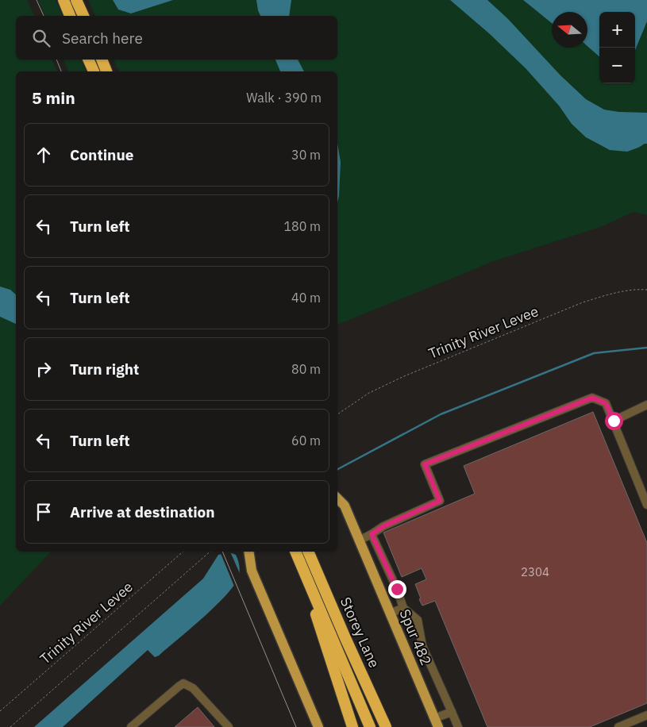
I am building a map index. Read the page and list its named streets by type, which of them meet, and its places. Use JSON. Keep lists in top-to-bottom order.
{
  "streets": {
    "highway": ["Storey Lane"],
    "main road": ["Spur 482"],
    "path": ["Trinity River Levee"]
  },
  "house_numbers": ["2304"],
  "north": "left",
  "page": {
    "map_buttons": ["+", "−"],
    "search": "Search here",
    "heading": ["5 min", "Walk · 390 m"],
    "list": [
      ["Continue", "30 m"],
      ["Turn left", "180 m"],
      ["Turn left", "40 m"],
      ["Turn right", "80 m"],
      ["Turn left", "60 m"],
      "Arrive at destination"
    ]
  }
}
